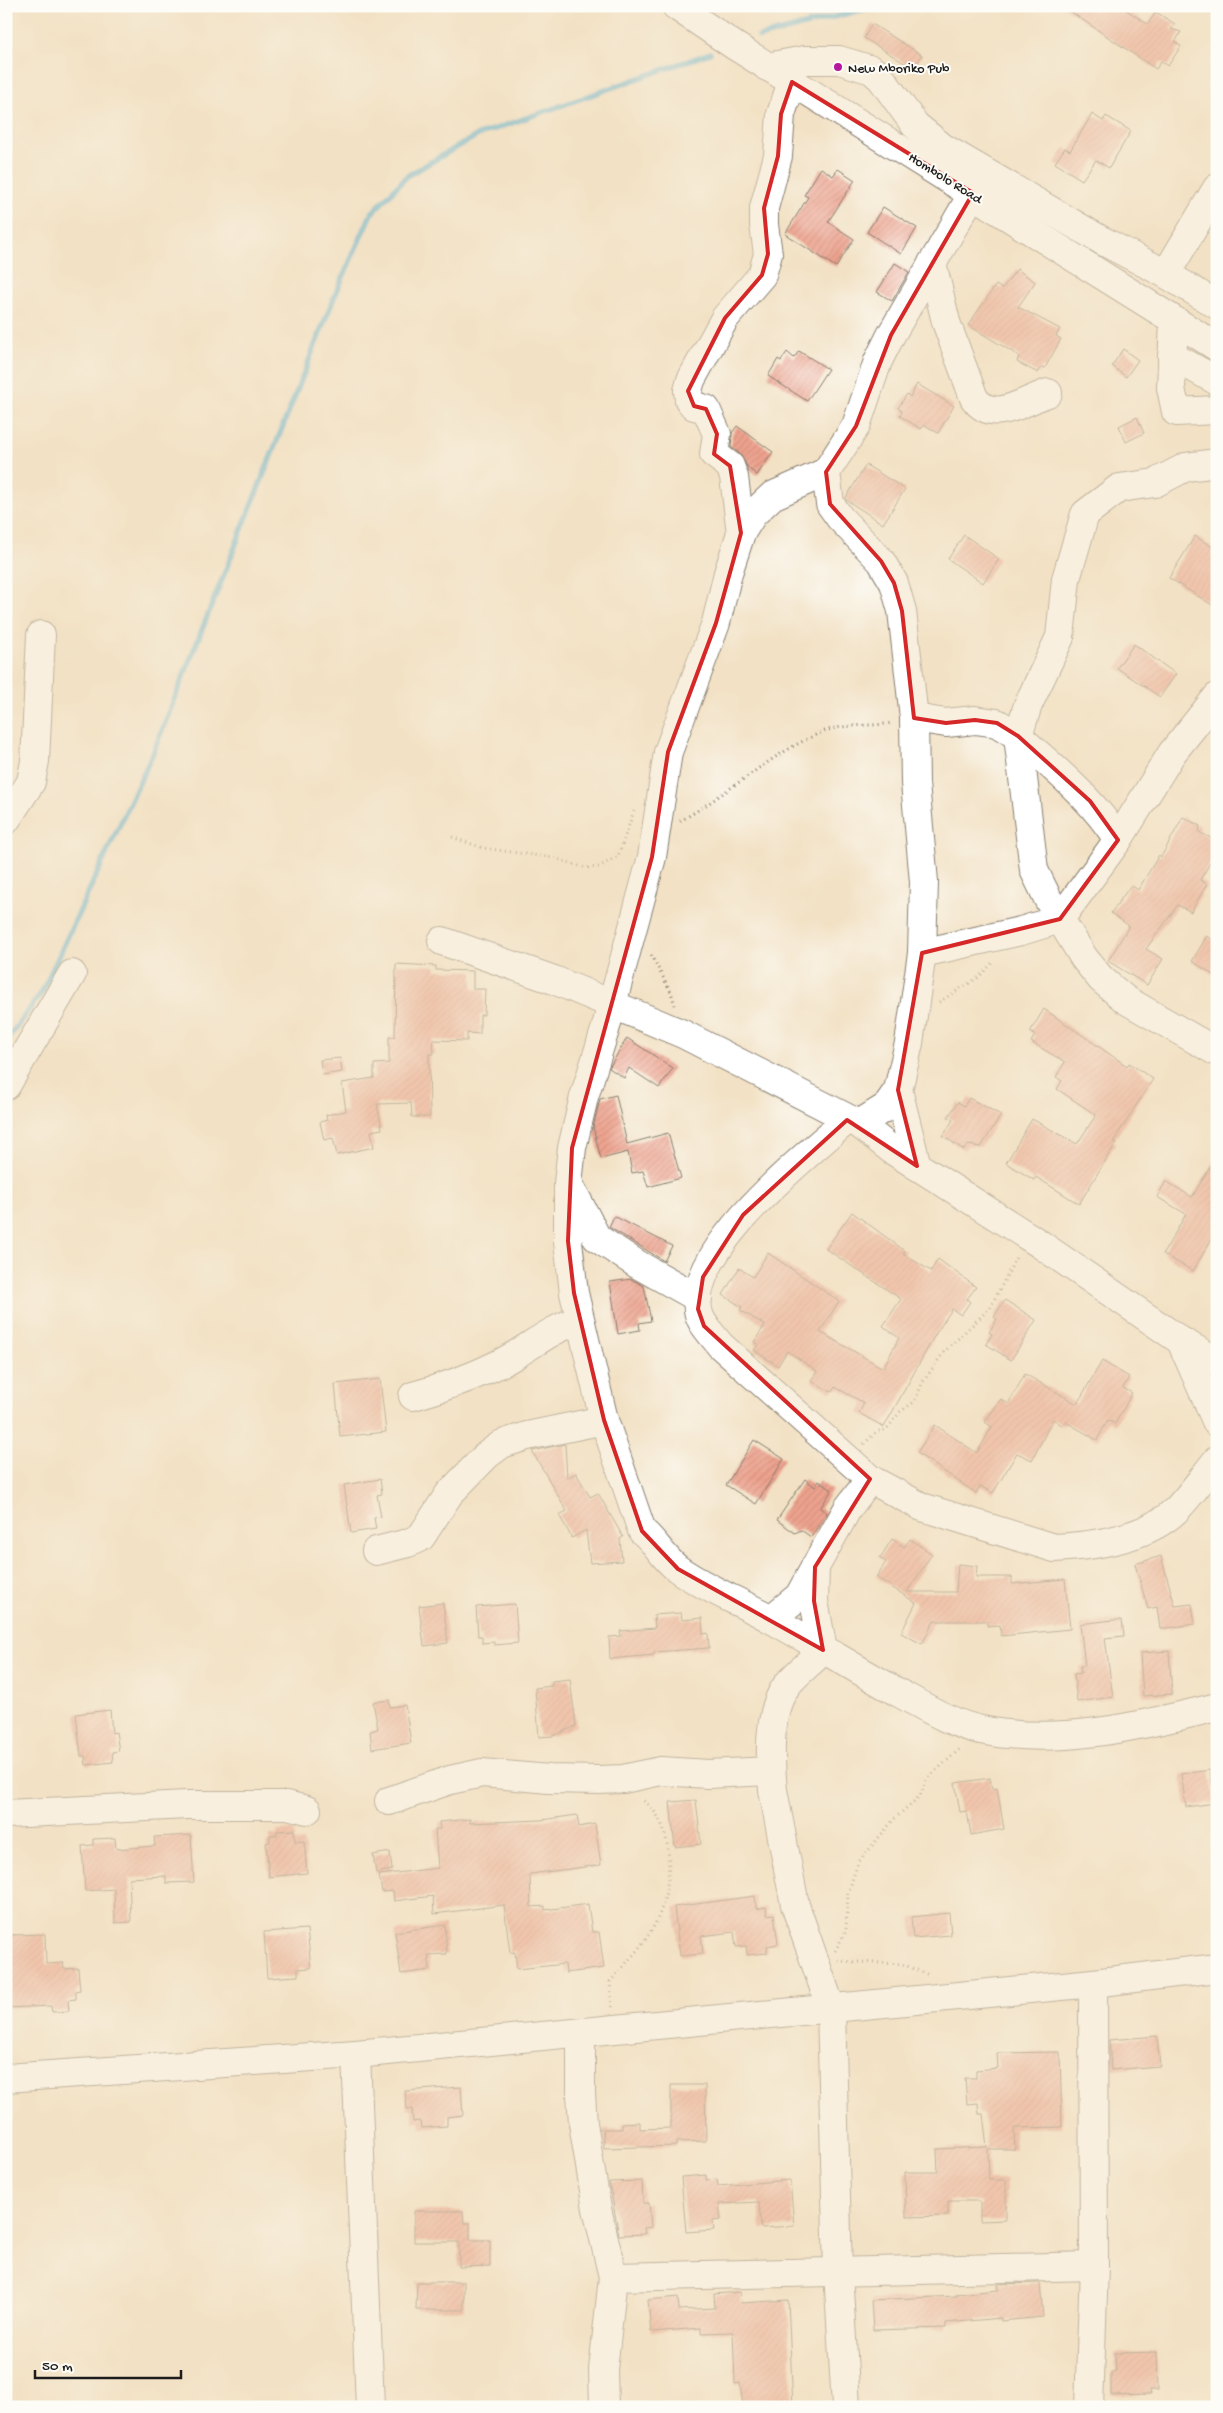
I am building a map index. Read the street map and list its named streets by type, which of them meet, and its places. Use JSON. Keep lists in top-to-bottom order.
{
  "streets": {
    "street": ["Hombolo Road"]
  },
  "places": ["New Mboriko Pub"],
  "scale_bar": "50 m"
}
